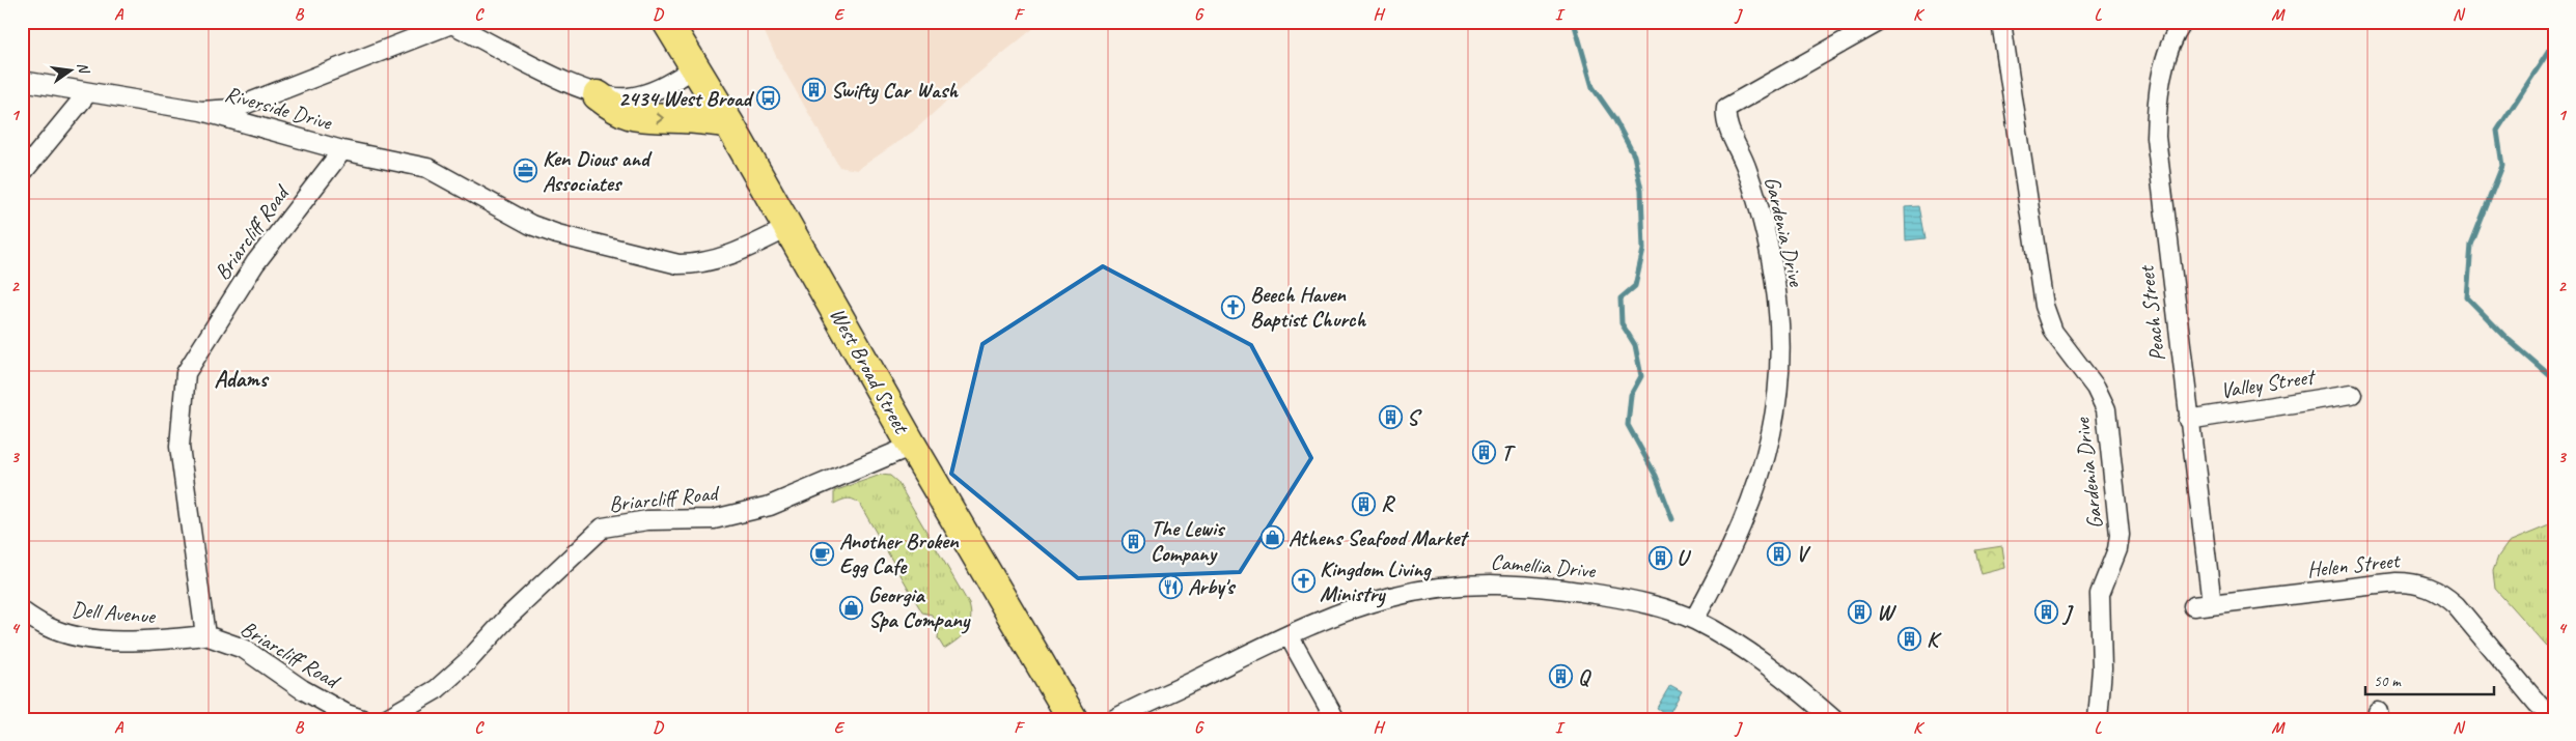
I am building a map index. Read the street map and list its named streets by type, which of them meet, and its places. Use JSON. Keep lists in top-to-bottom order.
{
  "streets": {
    "main road": ["West Broad Street"],
    "street": [
      "Riverside Drive",
      "Gardenia Drive",
      "Briarcliff Road",
      "Peach Street",
      "Valley Street",
      "Helen Street",
      "Camellia Drive",
      "Dell Avenue"
    ]
  },
  "crossings": [
    ["Riverside Drive", "Briarcliff Road"],
    ["Gardenia Drive", "Camellia Drive"],
    ["Briarcliff Road", "West Broad Street"],
    ["Briarcliff Road", "Dell Avenue"],
    ["Peach Street", "Valley Street"],
    ["Peach Street", "Helen Street"]
  ],
  "districts": ["Adams"],
  "places": {
    "building": [
      "Swifty Car Wash",
      "S",
      "T",
      "R",
      "The Lewis Company",
      "V",
      "U",
      "W",
      "J",
      "K",
      "Q"
    ],
    "bus stop": ["2434 West Broad"],
    "office": ["Ken Dious and Associates"],
    "church": ["Beech Haven Baptist Church", "Kingdom Living Ministry"],
    "shop": ["Athens Seafood Market", "Georgia Spa Company"],
    "cafe": ["Another Broken Egg Cafe"],
    "restaurant": ["Arby's"]
  },
  "scale_bar": "50 m",
  "north": "right",
  "grid": {
    "columns": [
      "A",
      "B",
      "C",
      "D",
      "E",
      "F",
      "G",
      "H",
      "I",
      "J",
      "K",
      "L",
      "M",
      "N"
    ],
    "rows": [
      "1",
      "2",
      "3",
      "4"
    ]
  }
}
